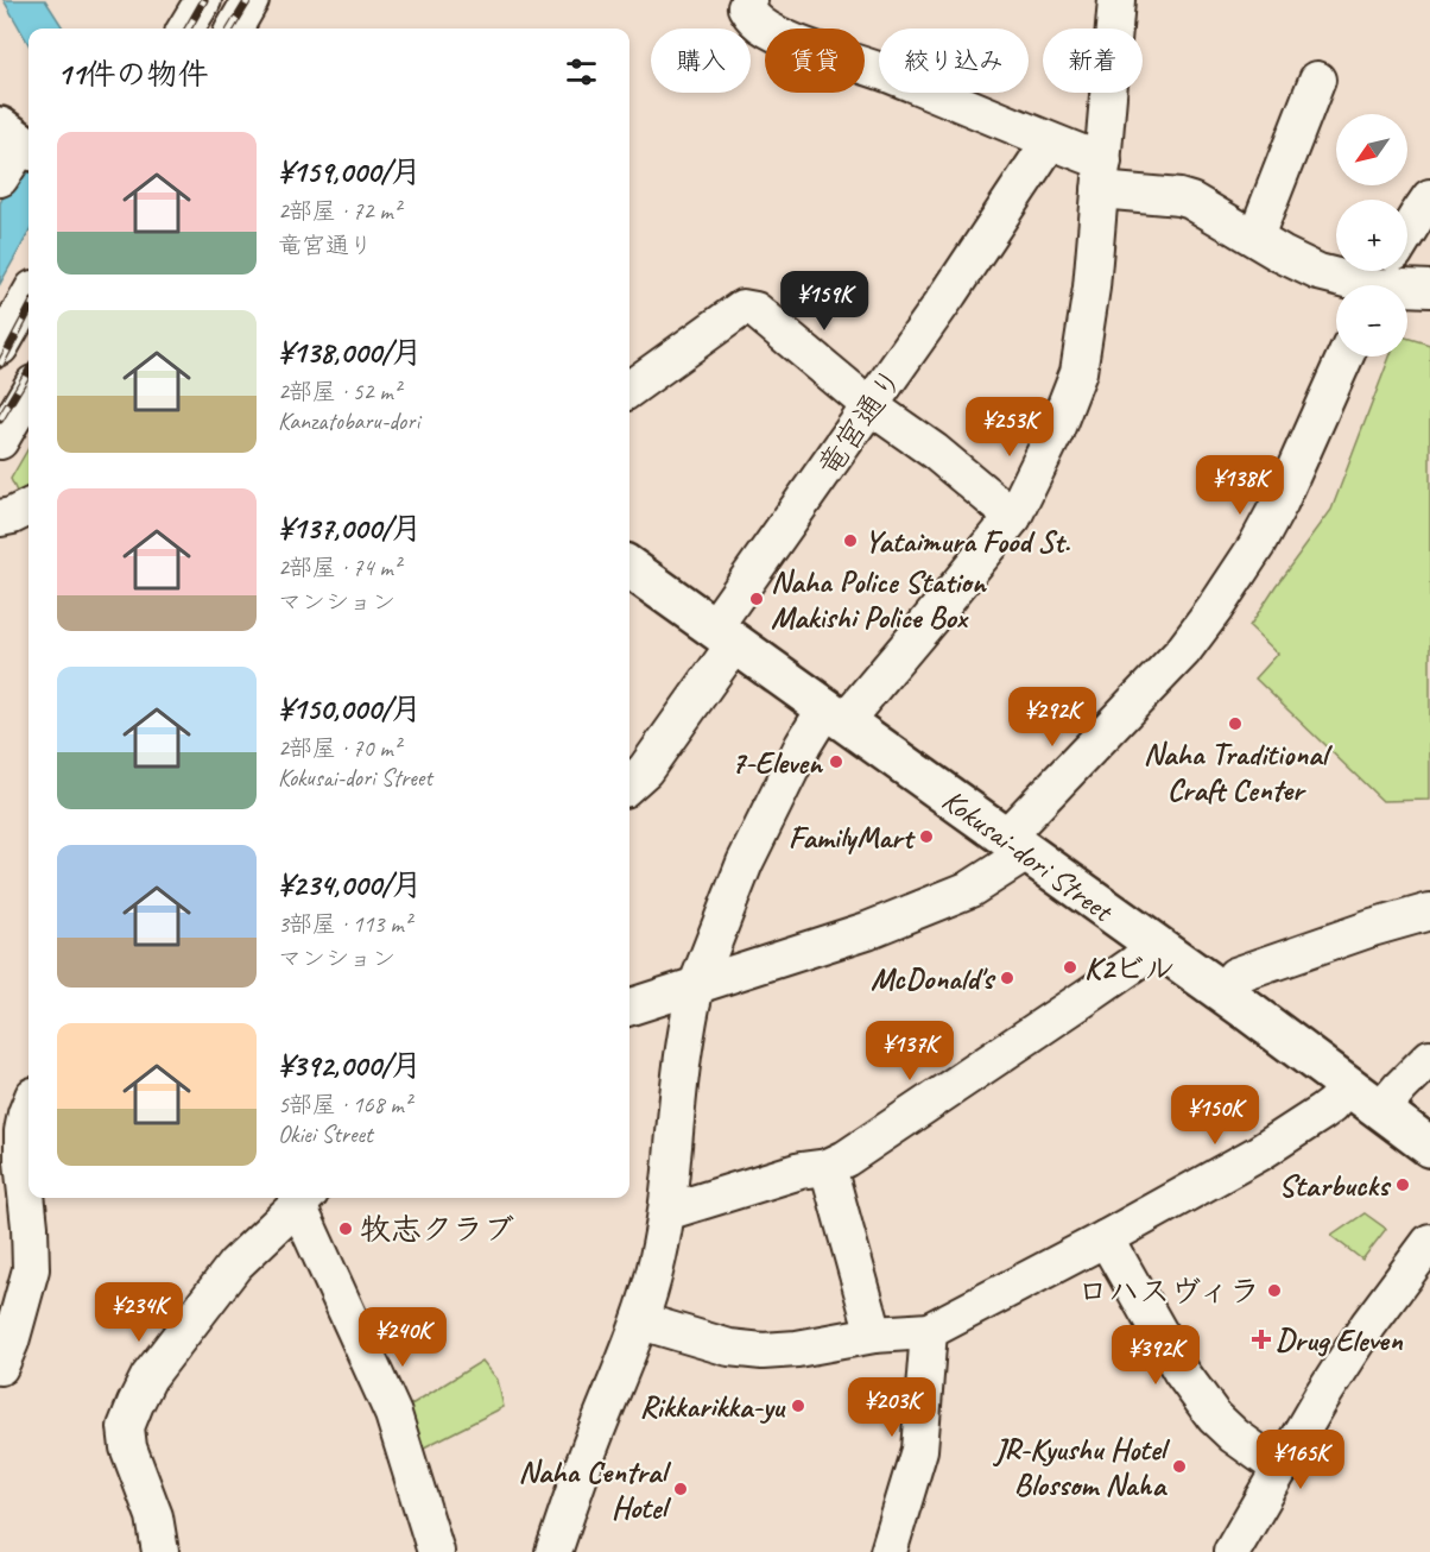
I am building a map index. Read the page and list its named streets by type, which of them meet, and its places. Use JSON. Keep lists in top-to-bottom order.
{
  "streets": {
    "main road": ["Kokusai-dori Street"],
    "street": ["竜宮通り"]
  },
  "crossings": [
    ["竜宮通り", "Kokusai-dori Street"]
  ],
  "places": {
    "other": [
      "Yataimura Food St.",
      "Naha Police Station Makishi Police Box",
      "Naha Traditional Craft Center",
      "7-Eleven",
      "FamilyMart",
      "K2ビル",
      "McDonald's",
      "Starbucks",
      "牧志クラブ",
      "ロハスヴィラ",
      "Rikkarikka-yu",
      "JR-Kyushu Hotel Blossom Naha",
      "Naha Central Hotel"
    ],
    "health": ["Drug Eleven"]
  },
  "north": "bottom left",
  "page": {
    "chip": [
      "購入",
      "賃貸",
      "絞り込み",
      "新着"
    ],
    "heading": "11件の物件",
    "map_buttons": ["+", "−"],
    "list": [
      {
        "name": "¥159,000/月",
        "note": "2部屋 · 72 m² · 竜宮通り"
      },
      {
        "name": "¥138,000/月",
        "note": "2部屋 · 52 m² · Kanzatobaru-dori"
      },
      {
        "name": "¥137,000/月",
        "note": "2部屋 · 74 m² · マンション"
      },
      {
        "name": "¥150,000/月",
        "note": "2部屋 · 70 m² · Kokusai-dori Street"
      },
      {
        "name": "¥234,000/月",
        "note": "3部屋 · 113 m² · マンション"
      },
      {
        "name": "¥392,000/月",
        "note": "5部屋 · 168 m² · Okiei Street"
      }
    ],
    "price": [
      "¥159K",
      "¥253K",
      "¥138K",
      "¥292K",
      "¥137K",
      "¥150K",
      "¥234K",
      "¥240K",
      "¥392K",
      "¥203K",
      "¥165K"
    ]
  }
}
